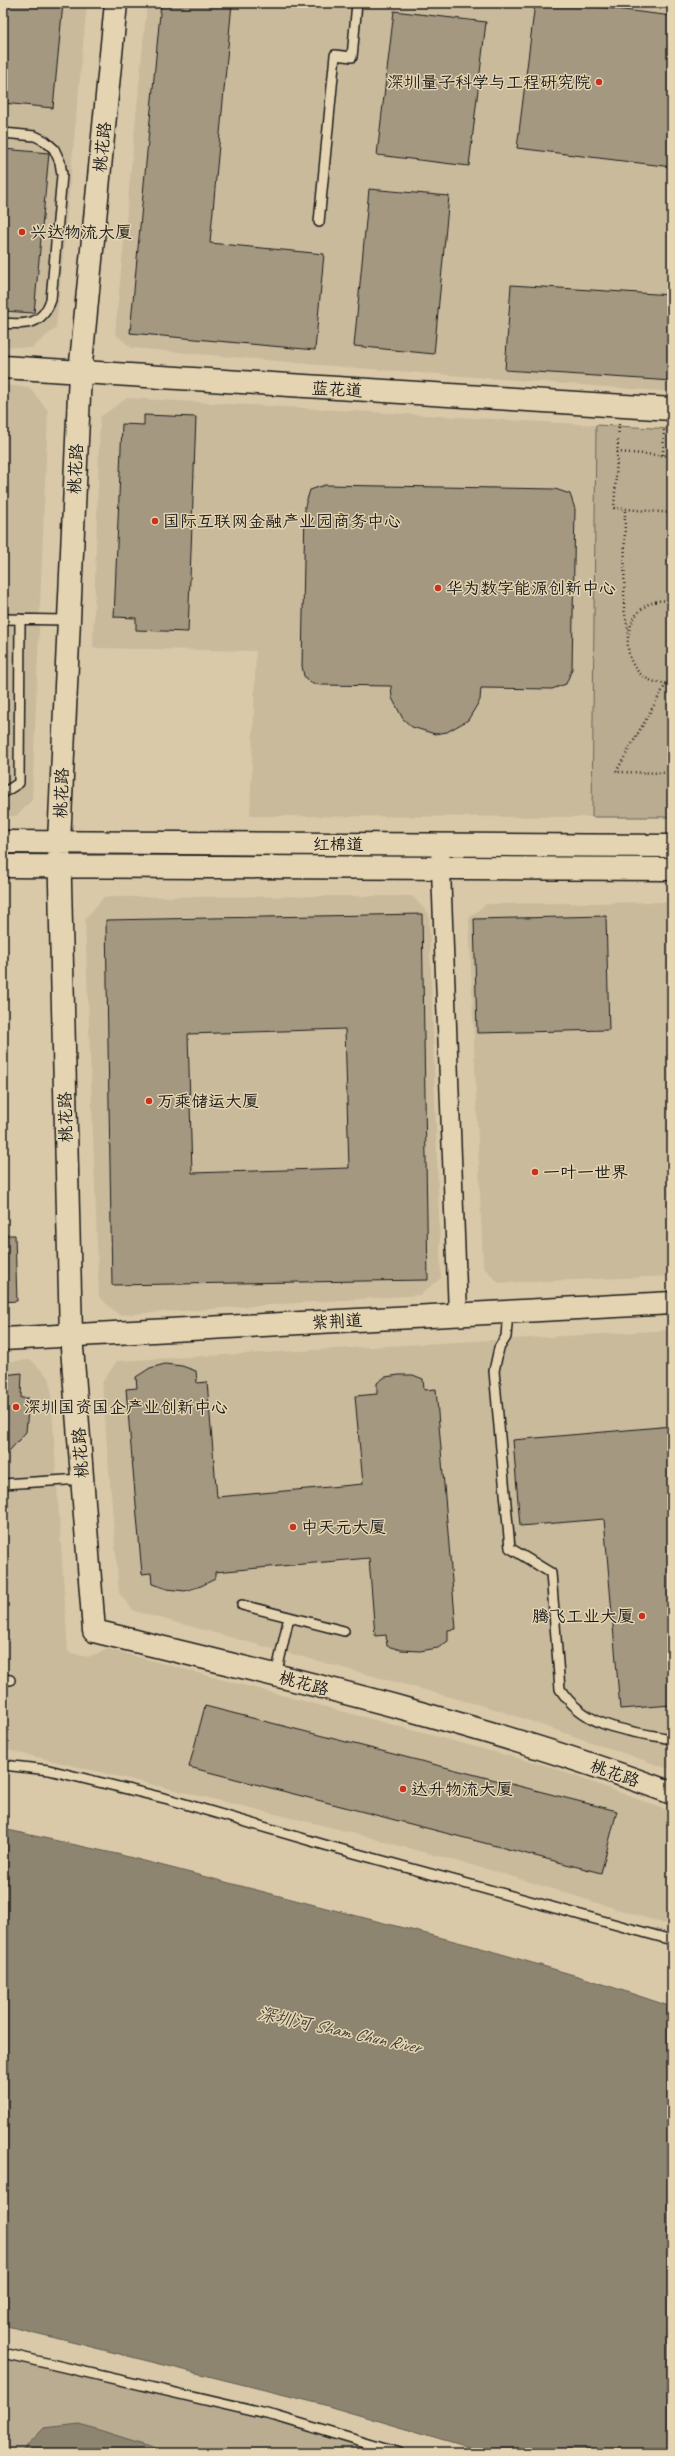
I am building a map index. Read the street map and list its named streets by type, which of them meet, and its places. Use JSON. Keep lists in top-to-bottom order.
{
  "streets": {
    "main road": [
      "桃花路",
      "蓝花道",
      "红棉道",
      "紫荆道"
    ]
  },
  "crossings": [
    ["桃花路", "蓝花道"],
    ["桃花路", "红棉道"],
    ["桃花路", "紫荆道"]
  ],
  "water": ["深圳河 Sham Chun River"],
  "places": [
    "深圳量子科学与工程研究院",
    "兴达物流大厦",
    "国际互联网金融产业园商务中心",
    "华为数字能源创新中心",
    "万乘储运大厦",
    "一叶一世界",
    "深圳国资国企产业创新中心",
    "中天元大厦",
    "腾飞工业大厦",
    "达升物流大厦"
  ]
}
